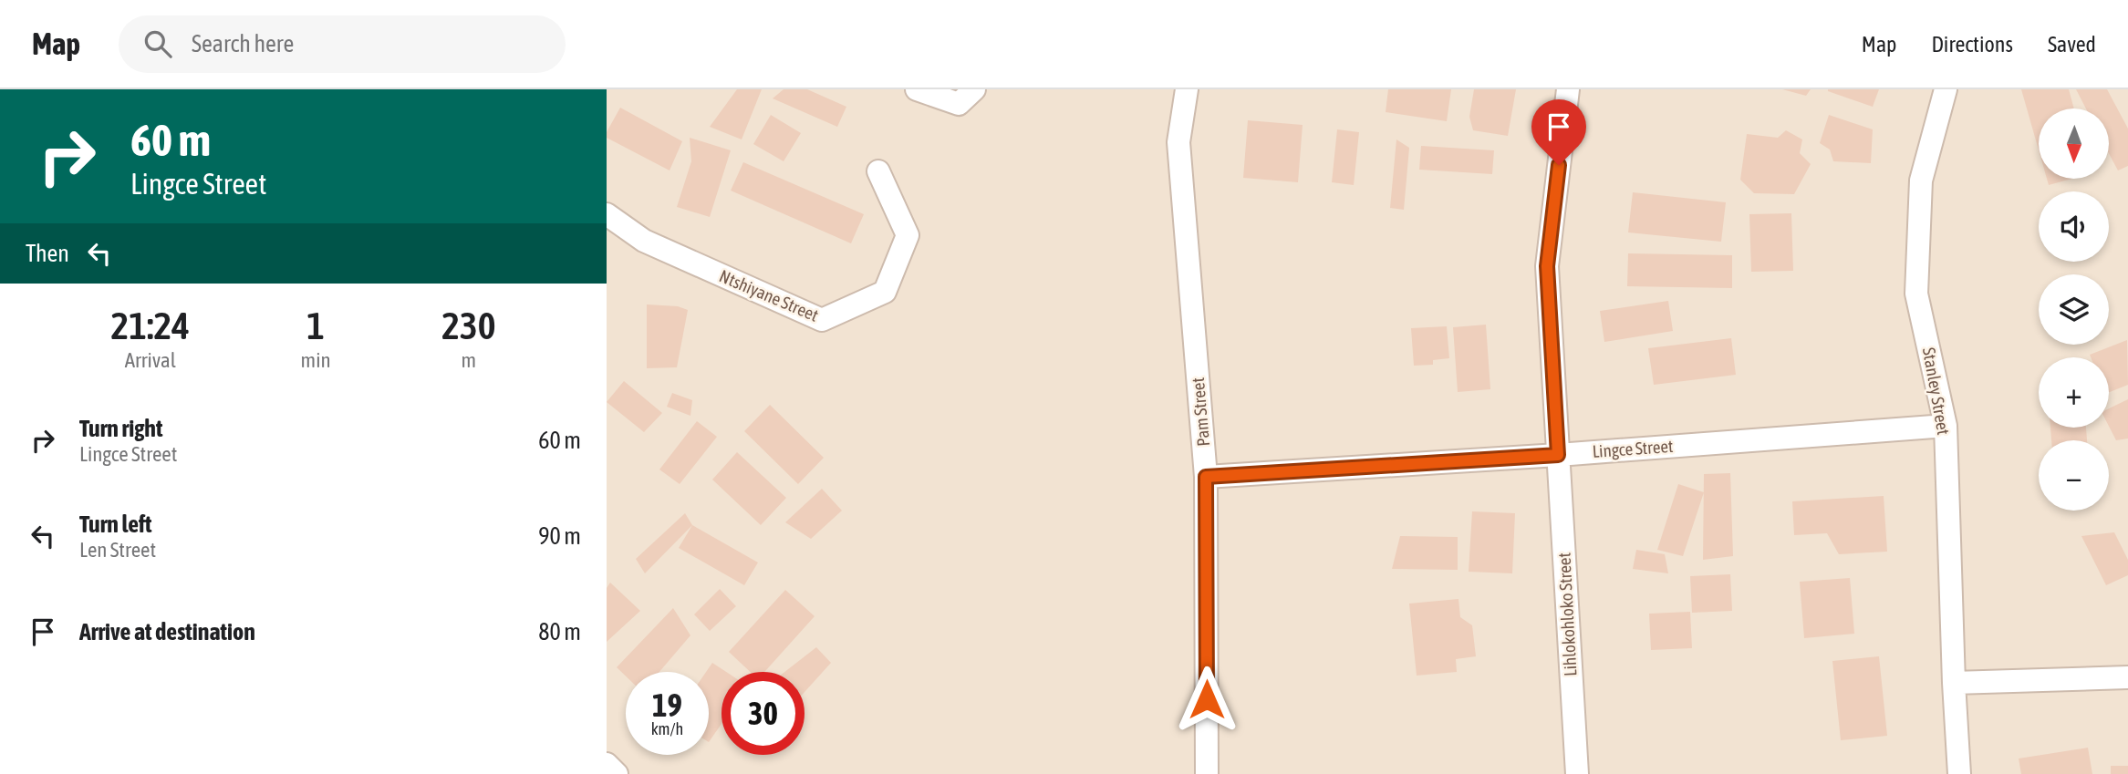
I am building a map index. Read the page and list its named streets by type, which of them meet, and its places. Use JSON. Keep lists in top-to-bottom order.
{
  "streets": {
    "street": [
      "Ntshiyane Street",
      "Stanley Street",
      "Pam Street",
      "Lingce Street",
      "Lihlokohloko Street"
    ]
  },
  "crossings": [
    ["Stanley Street", "Lingce Street"],
    ["Pam Street", "Lingce Street"],
    ["Lingce Street", "Lihlokohloko Street"]
  ],
  "north": "bottom",
  "page": {
    "header": "Map",
    "search": "Search here",
    "nav": ["Map", "Directions", "Saved"],
    "turn": ["60 m", "Lingce Street"],
    "map_buttons": ["+", "−"],
    "then": "Then",
    "eta": [
      "21:24",
      "Arrival",
      "1",
      "min",
      "230",
      "m"
    ],
    "list": [
      {
        "name": "Turn right",
        "note": "Lingce Street",
        "value": "60 m"
      },
      {
        "name": "Turn left",
        "note": "Len Street",
        "value": "90 m"
      },
      {
        "name": "Arrive at destination",
        "value": "80 m"
      }
    ],
    "speed": "19 km/h",
    "limit": "30"
  }
}
